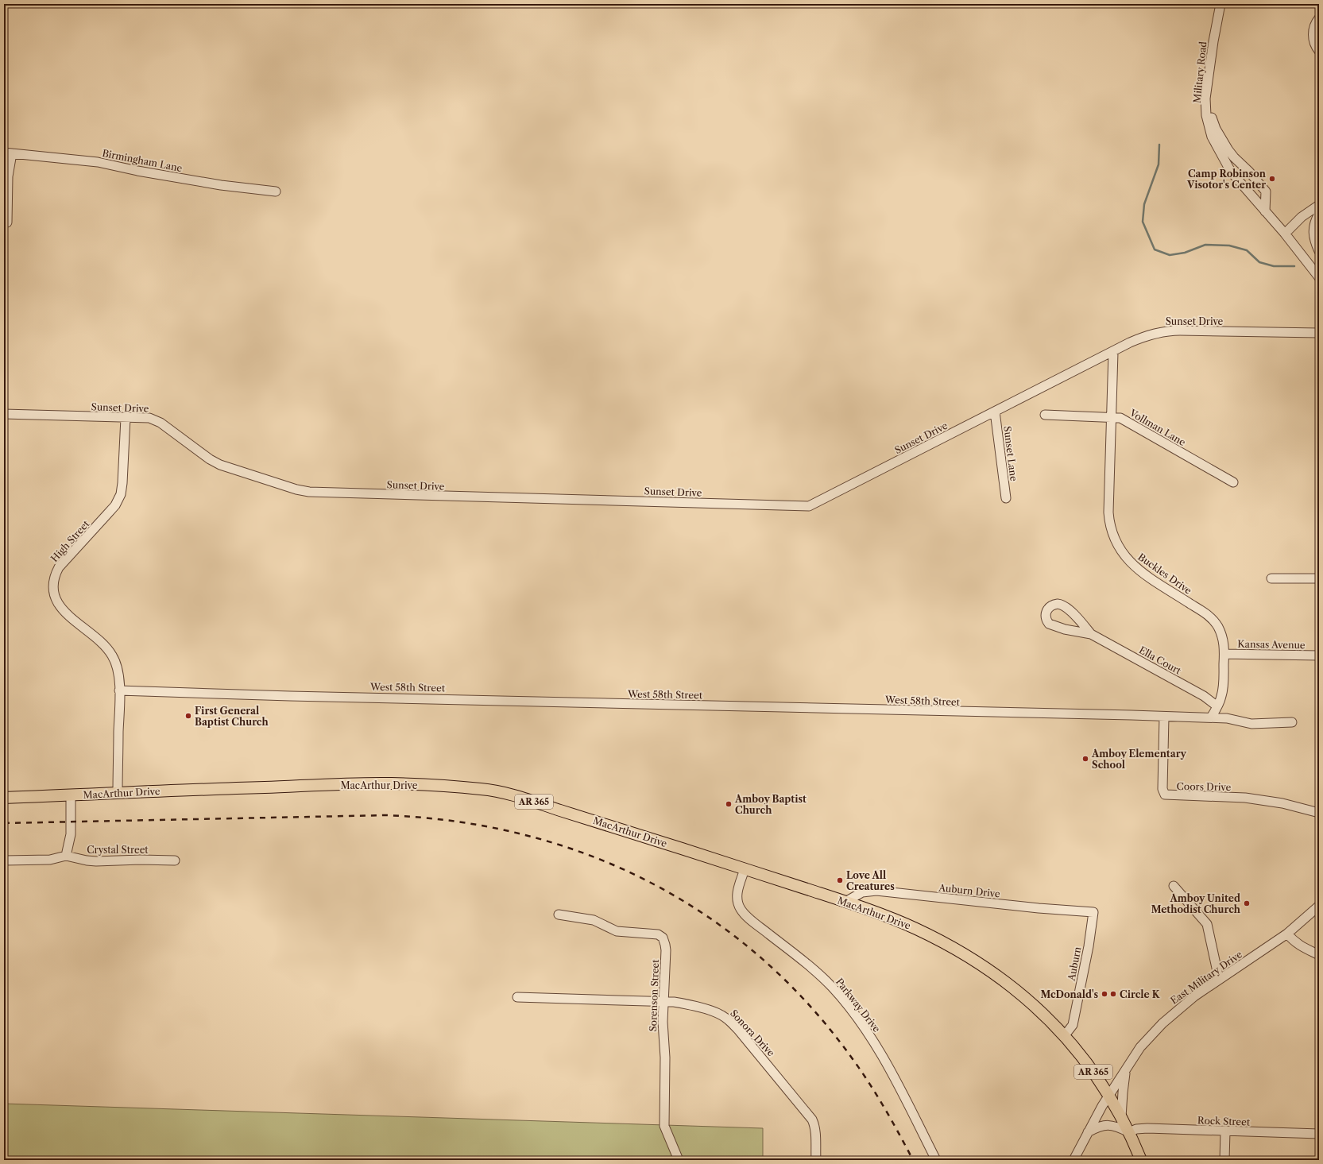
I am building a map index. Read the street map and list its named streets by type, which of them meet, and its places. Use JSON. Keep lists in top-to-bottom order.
{
  "streets": {
    "main road": ["MacArthur Drive", "AR 365"],
    "street": [
      "Military Road",
      "Birmingham Lane",
      "Sunset Drive",
      "Vollman Lane",
      "Sunset Lane",
      "High Street",
      "Buckles Drive",
      "Kansas Avenue",
      "Ella Court",
      "West 58th Street",
      "Coors Drive",
      "Crystal Street",
      "Auburn Drive",
      "Auburn",
      "East Military Drive",
      "Sorenson Street",
      "Parkway Drive",
      "Sonora Drive",
      "Rock Street"
    ]
  },
  "crossings": [
    ["Sunset Drive", "Sunset Lane"],
    ["Sunset Drive", "High Street"],
    ["Sunset Drive", "Buckles Drive"],
    ["Vollman Lane", "Buckles Drive"],
    ["High Street", "West 58th Street"],
    ["High Street", "MacArthur Drive"],
    ["Buckles Drive", "Kansas Avenue"],
    ["Buckles Drive", "Ella Court"],
    ["West 58th Street", "Coors Drive"],
    ["MacArthur Drive", "Auburn Drive"],
    ["MacArthur Drive", "Auburn"],
    ["MacArthur Drive", "East Military Drive"],
    ["MacArthur Drive", "Parkway Drive"],
    ["MacArthur Drive", "Rock Street"],
    ["Auburn Drive", "Auburn"],
    ["Sorenson Street", "Sonora Drive"]
  ],
  "places": [
    "Camp Robinson Visotor's Center",
    "First General Baptist Church",
    "Amboy Elementary School",
    "Amboy Baptist Church",
    "Love All Creatures",
    "Amboy United Methodist Church",
    "McDonald's",
    "Circle K"
  ]
}
